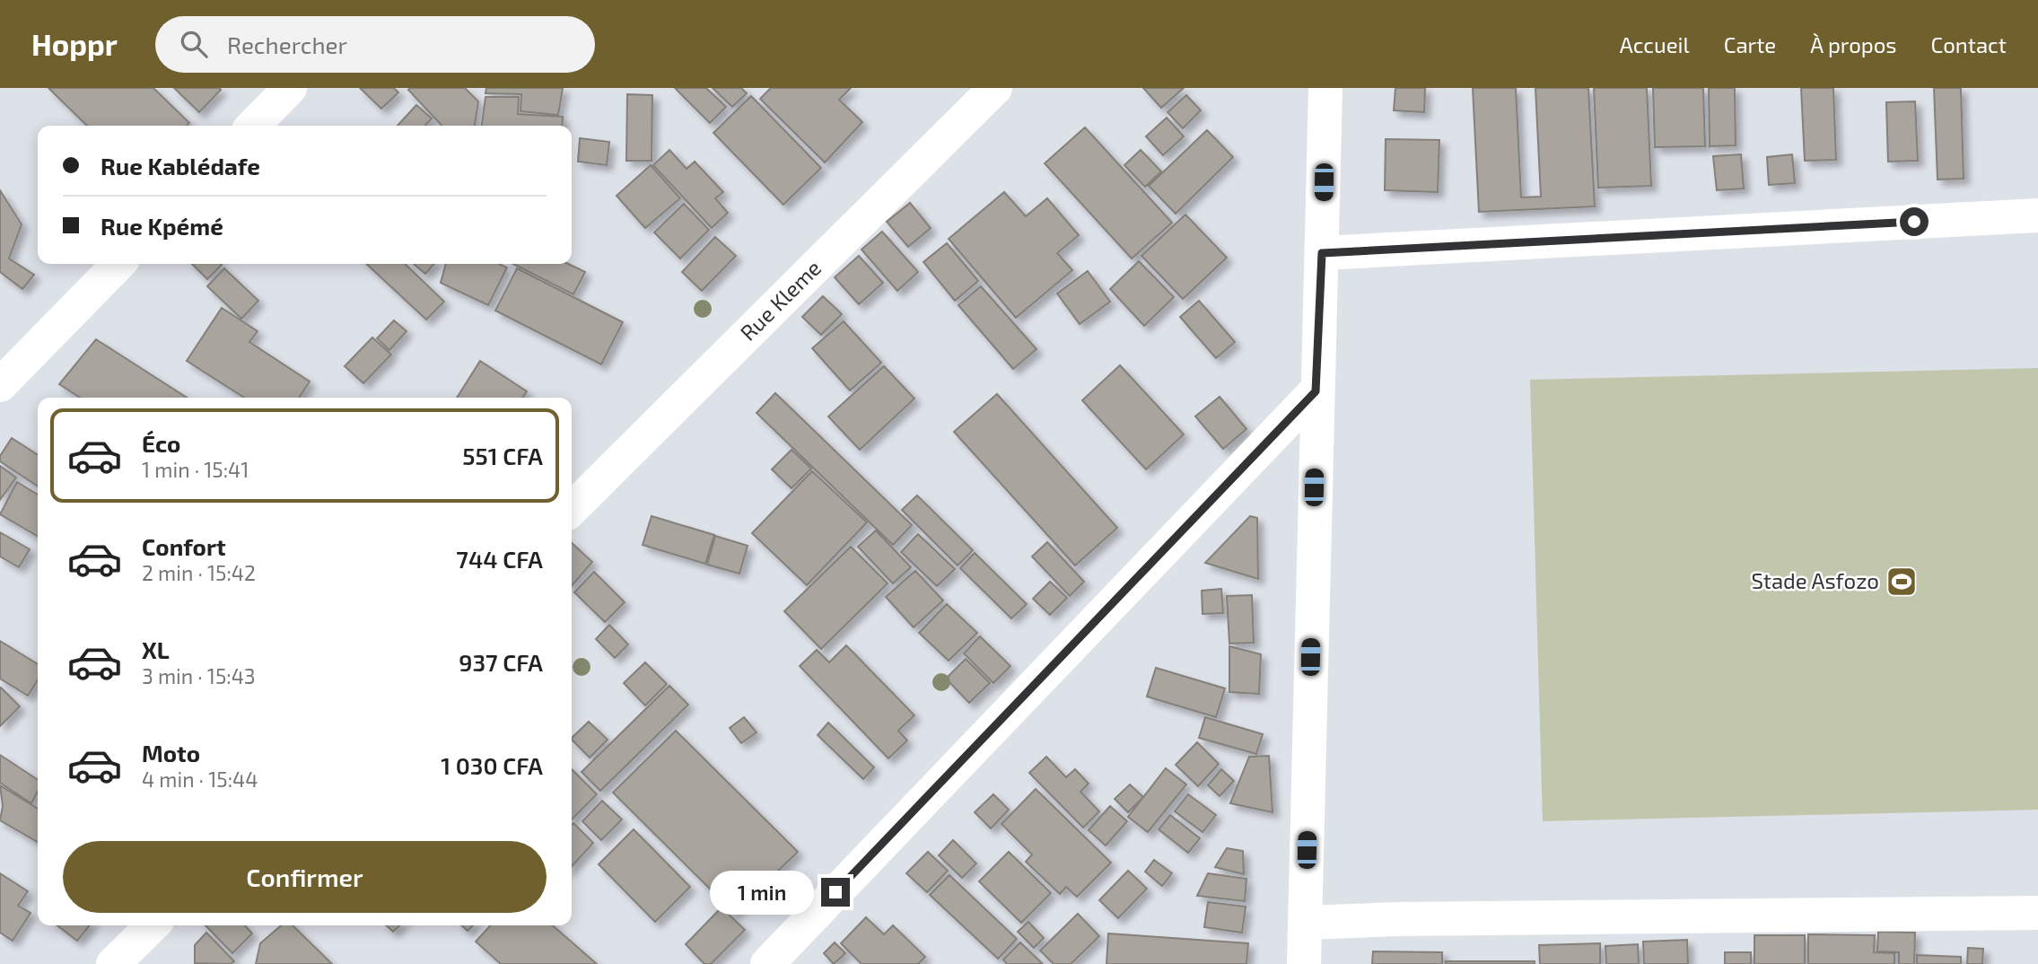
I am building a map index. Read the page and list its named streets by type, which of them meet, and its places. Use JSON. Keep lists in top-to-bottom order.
{
  "streets": {
    "street": ["Rue Kleme"]
  },
  "places": {
    "sports": ["Stade Asfozo"]
  },
  "page": {
    "header": "Hoppr",
    "search": "Rechercher",
    "nav": [
      "Accueil",
      "Carte",
      "À propos",
      "Contact"
    ],
    "banner": ["Rue Kablédafe", "Rue Kpémé"],
    "list": [
      {
        "name": "Éco",
        "note": "1 min · 15:41",
        "value": "551 CFA"
      },
      {
        "name": "Confort",
        "note": "2 min · 15:42",
        "value": "744 CFA"
      },
      {
        "name": "XL",
        "note": "3 min · 15:43",
        "value": "937 CFA"
      },
      {
        "name": "Moto",
        "note": "4 min · 15:44",
        "value": "1 030 CFA"
      }
    ],
    "buttons": "Confirmer",
    "bubble": "1 min"
  }
}
